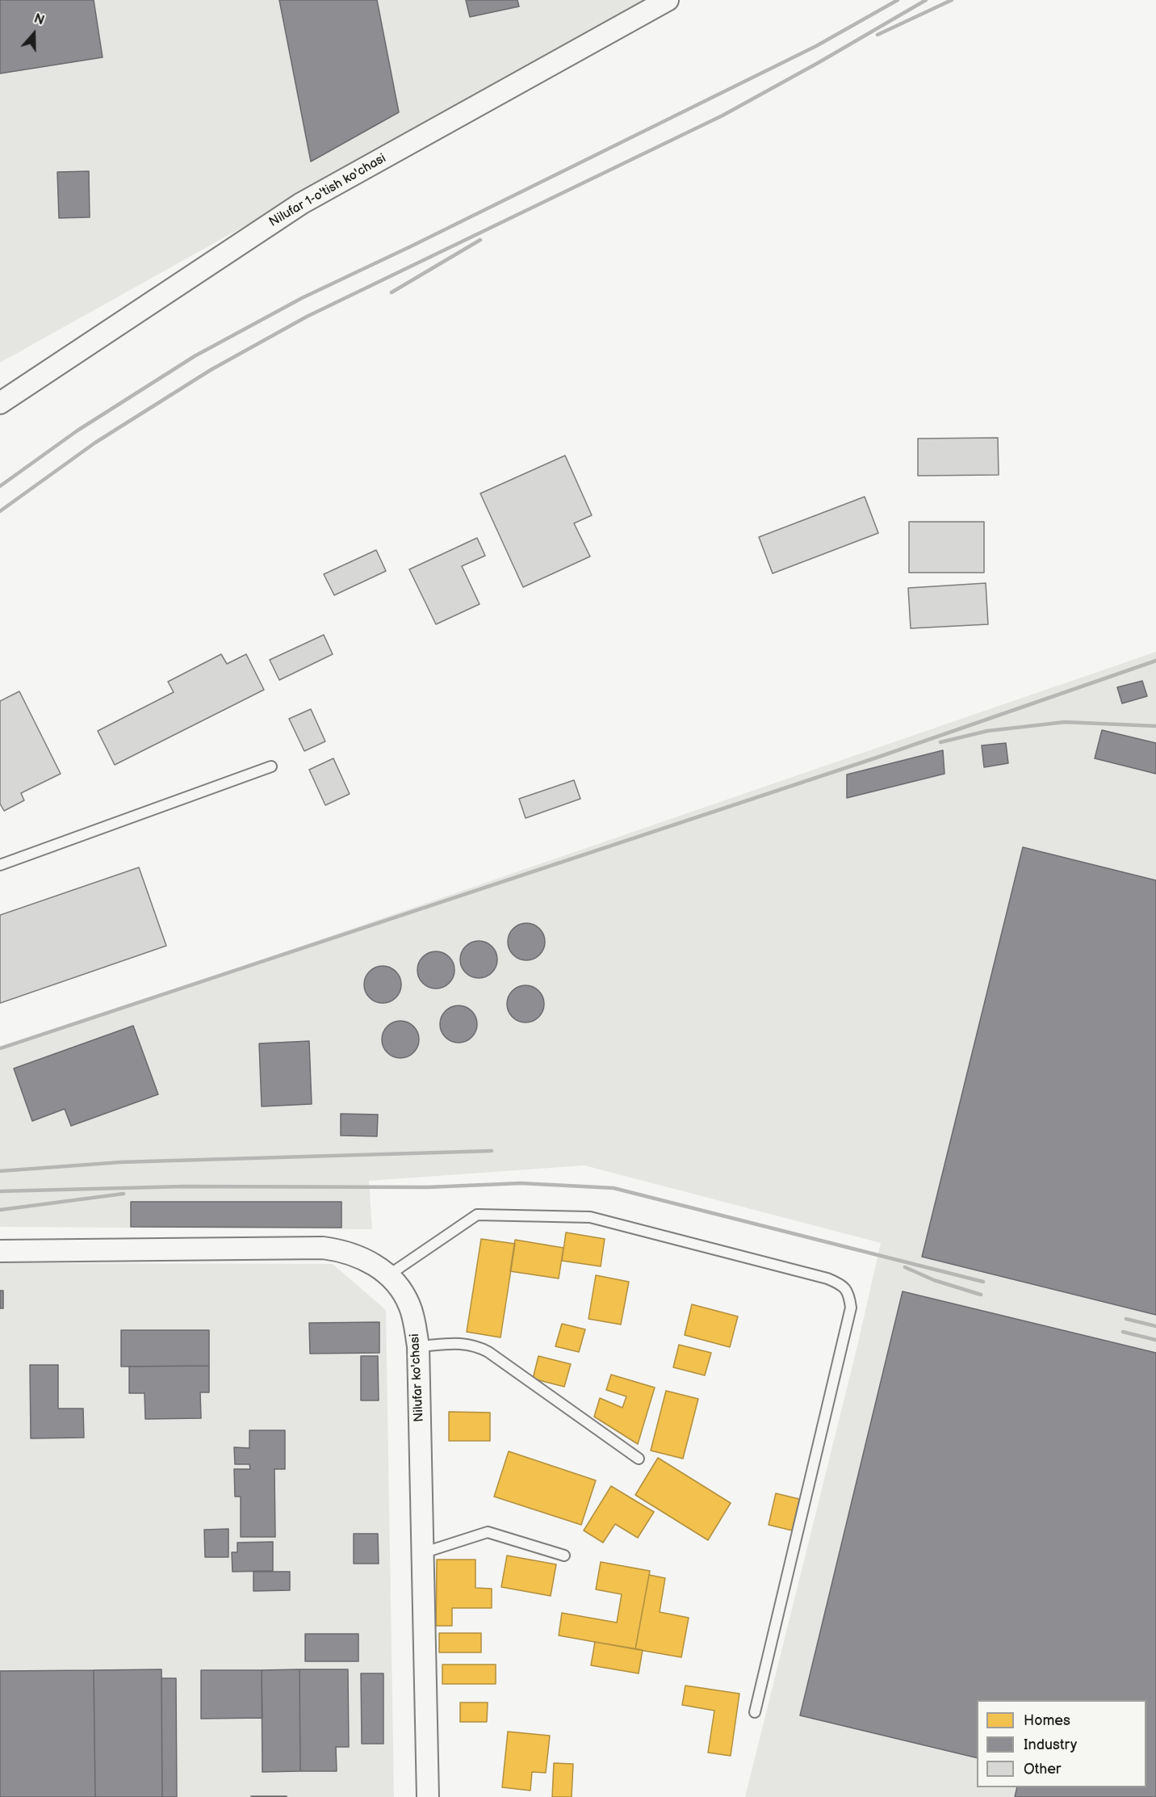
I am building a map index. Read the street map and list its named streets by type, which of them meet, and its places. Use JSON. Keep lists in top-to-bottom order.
{
  "streets": {
    "street": ["Nilufar 1-o'tish ko'chasi", "Nilufar ko'chasi"]
  },
  "legend": ["Homes", "Industry", "Other"],
  "north": "top"
}
